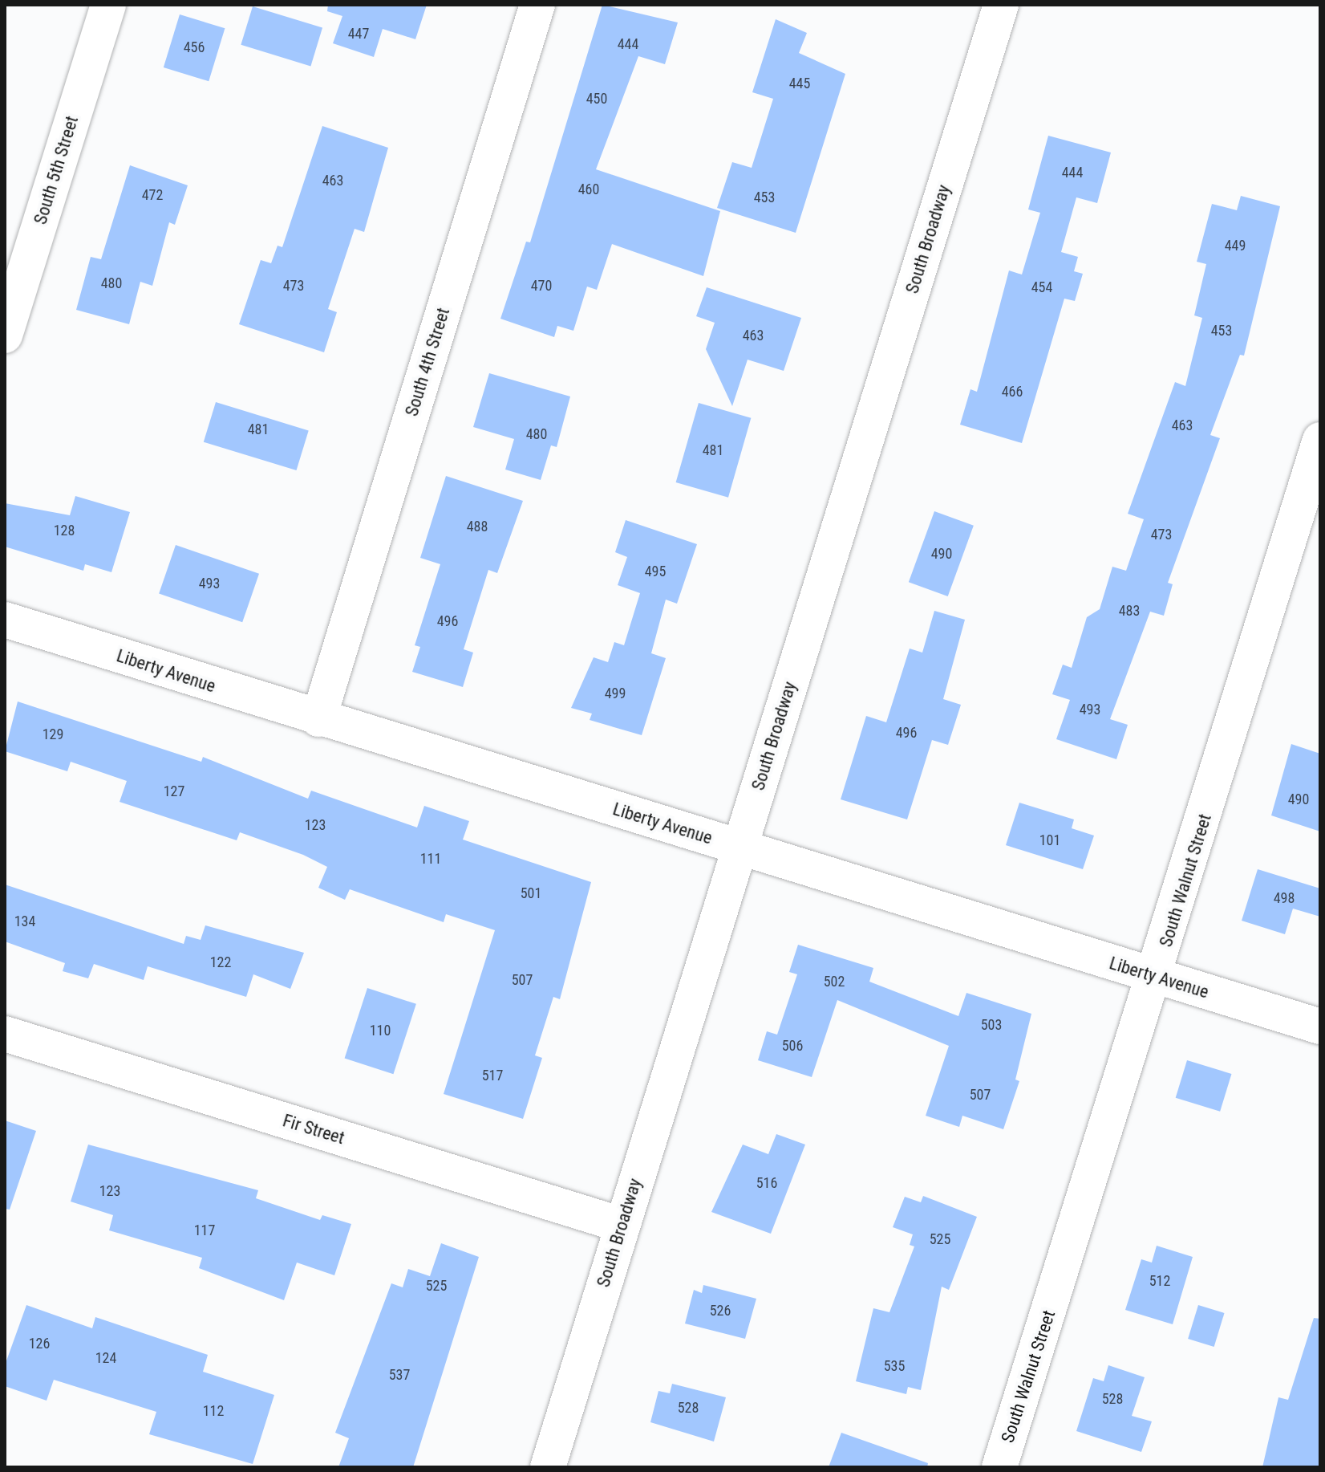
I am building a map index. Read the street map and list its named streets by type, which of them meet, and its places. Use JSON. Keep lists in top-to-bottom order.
{
  "streets": {
    "street": [
      "South 5th Street",
      "South Broadway",
      "South 4th Street",
      "Liberty Avenue",
      "South Walnut Street",
      "Fir Street"
    ]
  },
  "crossings": [
    ["South Broadway", "Liberty Avenue"],
    ["South Broadway", "Fir Street"],
    ["South 4th Street", "Liberty Avenue"],
    ["Liberty Avenue", "South Walnut Street"]
  ],
  "house_numbers": [
    "447",
    "444",
    "456",
    "445",
    "450",
    "444",
    "463",
    "460",
    "472",
    "453",
    "449",
    "480",
    "473",
    "470",
    "454",
    "453",
    "463",
    "466",
    "463",
    "481",
    "480",
    "481",
    "488",
    "128",
    "473",
    "490",
    "495",
    "493",
    "483",
    "496",
    "499",
    "493",
    "496",
    "129",
    "127",
    "490",
    "123",
    "101",
    "111",
    "501",
    "498",
    "134",
    "122",
    "507",
    "502",
    "503",
    "110",
    "506",
    "517",
    "507",
    "516",
    "123",
    "117",
    "525",
    "512",
    "525",
    "526",
    "126",
    "124",
    "535",
    "537",
    "528",
    "528",
    "112"
  ]
}
